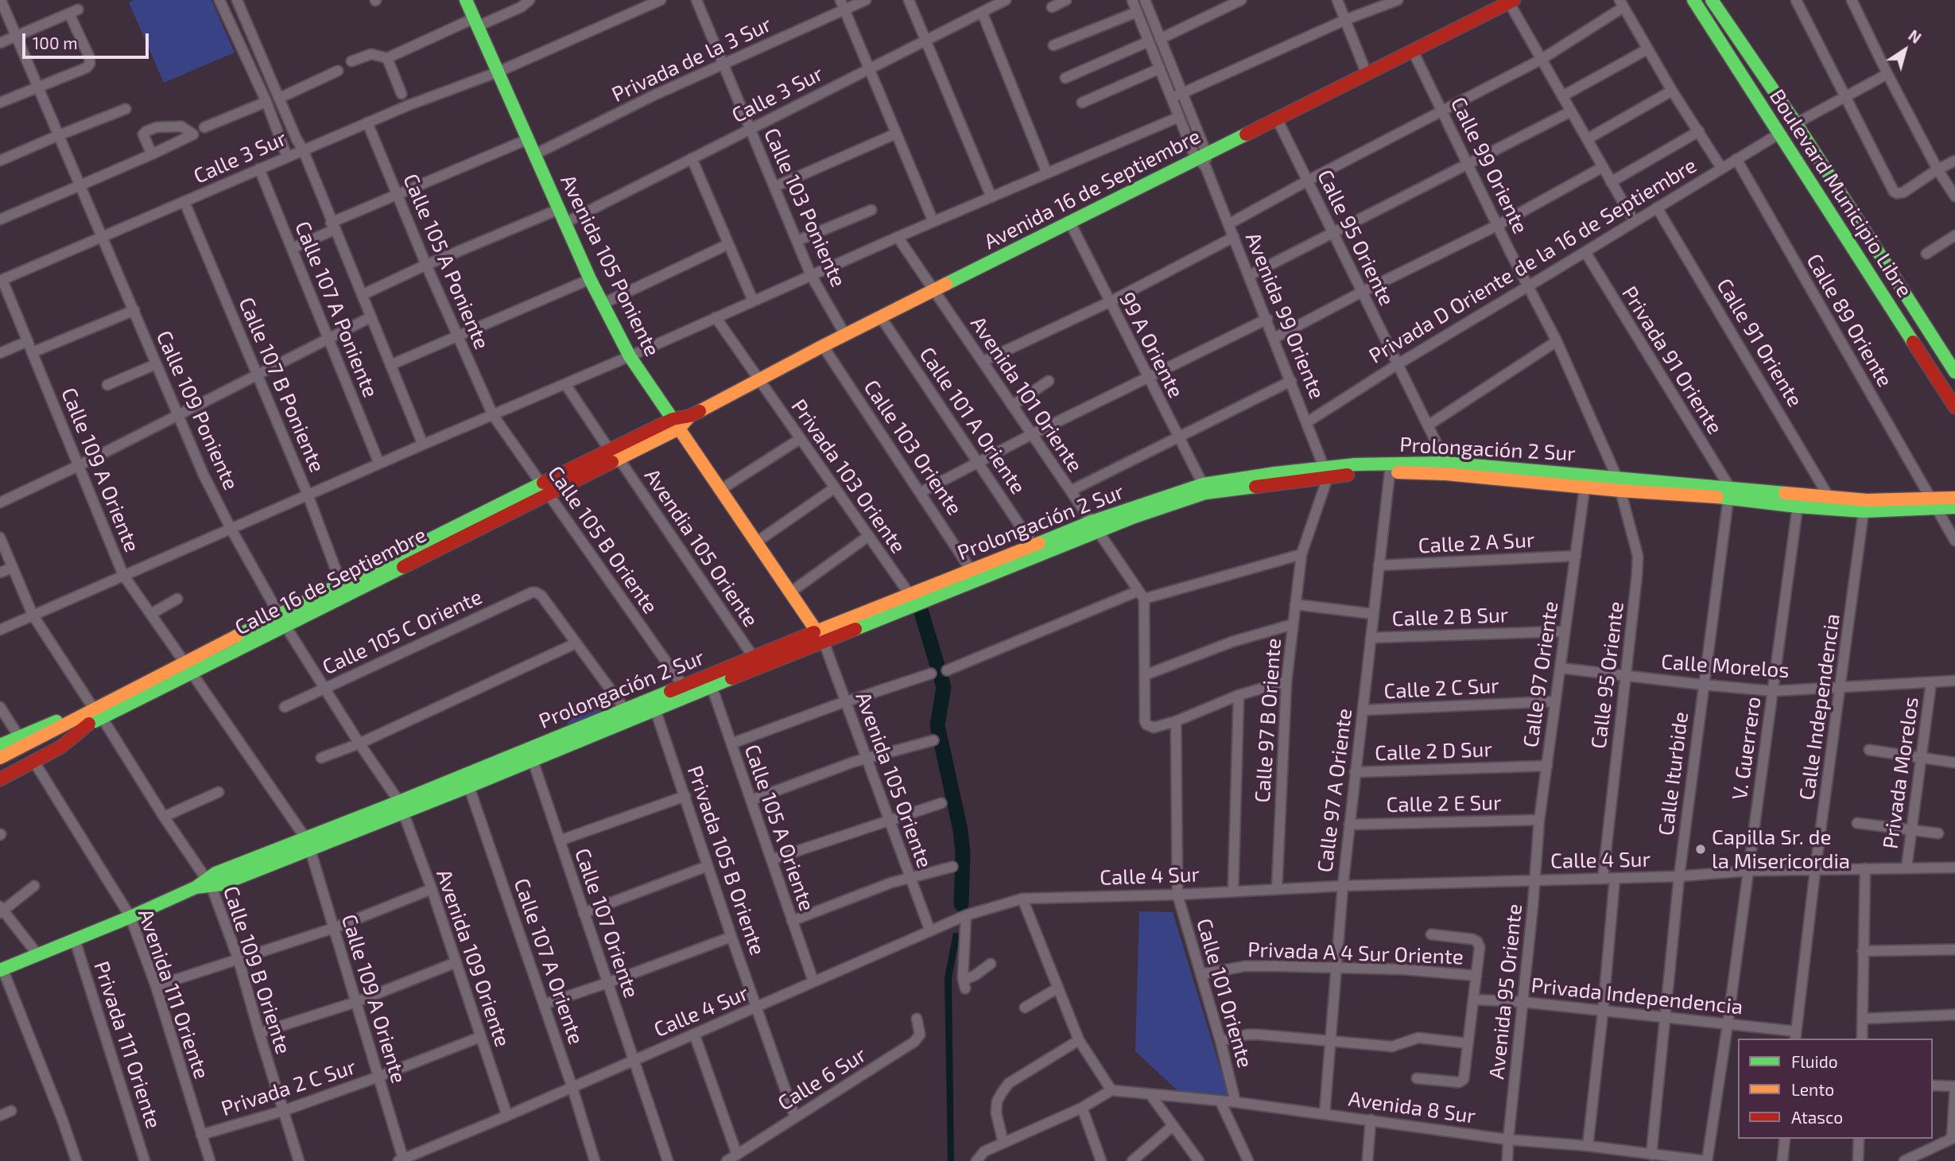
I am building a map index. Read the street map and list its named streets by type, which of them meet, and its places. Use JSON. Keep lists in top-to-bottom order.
{
  "streets": {
    "street": [
      "Privada de la 3 Sur",
      "Calle 3 Sur",
      "Calle 99 Oriente",
      "Avenida 16 de Septiembre",
      "Boulevard Municipio Libre",
      "Calle 103 Poniente",
      "Calle 95 Oriente",
      "Privada D Oriente de la 16 de Septiembre",
      "Calle 105 A Poniente",
      "Avenida 105 Poniente",
      "Calle 107 A Poniente",
      "Avenida 99 Oriente",
      "Calle 89 Oriente",
      "Calle 91 Oriente",
      "99 A Oriente",
      "Privada 91 Oriente",
      "Calle 107 B Poniente",
      "Avenida 101 Oriente",
      "Calle 109 Poniente",
      "Calle 101 A Oriente",
      "Calle 103 Oriente",
      "Prolongación 2 Sur",
      "Calle 109 A Oriente",
      "Privada 103 Oriente",
      "Calle 105 B Oriente",
      "Calle 2 A Sur",
      "Avendia 105 Oriente",
      "Calle 16 de Septiembre",
      "Calle 2 B Sur",
      "Calle 105 C Oriente",
      "Calle Morelos",
      "Calle 97 Oriente",
      "Calle 2 C Sur",
      "Calle Independencia",
      "Calle 97 B Oriente",
      "V. Guerrero",
      "Calle 2 D Sur",
      "Privada Morelos",
      "Calle Iturbide",
      "Avenida 105 Oriente",
      "Calle 97 A Oriente",
      "Calle 2 E Sur",
      "Calle 105 A Oriente",
      "Privada 105 B Oriente",
      "Calle 4 Sur",
      "Calle 107 Oriente",
      "Privada A 4 Sur Oriente",
      "Avenida 109 Oriente",
      "Calle 107 A Oriente",
      "Calle 109 B Oriente",
      "Avenida 95 Oriente",
      "Calle 101 Oriente",
      "Avenida 111 Oriente",
      "Privada Independencia",
      "Privada 111 Oriente",
      "Calle 6 Sur",
      "Privada 2 C Sur",
      "Avenida 8 Sur"
    ]
  },
  "crossings": [
    ["Privada de la 3 Sur", "Calle 103 Poniente"],
    ["Privada de la 3 Sur", "Avenida 105 Poniente"],
    ["Calle 3 Sur", "Calle 103 Poniente"],
    ["Calle 3 Sur", "Calle 105 A Poniente"],
    ["Calle 3 Sur", "Avenida 105 Poniente"],
    ["Calle 3 Sur", "Calle 107 A Poniente"],
    ["Calle 3 Sur", "Calle 107 B Poniente"],
    ["Calle 3 Sur", "Calle 109 Poniente"],
    ["Calle 3 Sur", "Calle 109 A Oriente"],
    ["Calle 99 Oriente", "Avenida 16 de Septiembre"],
    ["Calle 99 Oriente", "Calle 95 Oriente"],
    ["Calle 99 Oriente", "Privada D Oriente de la 16 de Septiembre"],
    ["Calle 99 Oriente", "Prolongación 2 Sur"],
    ["Avenida 16 de Septiembre", "Calle 103 Poniente"],
    ["Avenida 16 de Septiembre", "Calle 95 Oriente"],
    ["Avenida 16 de Septiembre", "Avenida 105 Poniente"],
    ["Avenida 16 de Septiembre", "Avenida 99 Oriente"],
    ["Avenida 16 de Septiembre", "99 A Oriente"],
    ["Avenida 16 de Septiembre", "Avenida 101 Oriente"],
    ["Avenida 16 de Septiembre", "Calle 101 A Oriente"],
    ["Avenida 16 de Septiembre", "Calle 103 Oriente"],
    ["Avenida 16 de Septiembre", "Privada 103 Oriente"],
    ["Avenida 16 de Septiembre", "Calle 16 de Septiembre"],
    ["Boulevard Municipio Libre", "Privada D Oriente de la 16 de Septiembre"],
    ["Calle 95 Oriente", "Privada D Oriente de la 16 de Septiembre"],
    ["Calle 95 Oriente", "Prolongación 2 Sur"],
    ["Calle 95 Oriente", "Calle Morelos"],
    ["Calle 95 Oriente", "Calle 4 Sur"],
    ["Privada D Oriente de la 16 de Septiembre", "Avenida 99 Oriente"],
    ["Privada D Oriente de la 16 de Septiembre", "Calle 89 Oriente"],
    ["Privada D Oriente de la 16 de Septiembre", "Calle 91 Oriente"],
    ["Privada D Oriente de la 16 de Septiembre", "Privada 91 Oriente"],
    ["Calle 105 A Poniente", "Calle 105 B Oriente"],
    ["Avenida 105 Poniente", "Prolongación 2 Sur"],
    ["Avenida 105 Poniente", "Calle 16 de Septiembre"],
    ["Avenida 105 Poniente", "Avenida 105 Oriente"],
    ["Avenida 99 Oriente", "Prolongación 2 Sur"],
    ["Avenida 99 Oriente", "Calle 97 B Oriente"],
    ["Calle 89 Oriente", "Prolongación 2 Sur"],
    ["Calle 91 Oriente", "Prolongación 2 Sur"],
    ["99 A Oriente", "Prolongación 2 Sur"],
    ["Privada 91 Oriente", "Prolongación 2 Sur"],
    ["Privada 91 Oriente", "Calle Iturbide"],
    ["Calle 107 B Poniente", "Calle 16 de Septiembre"],
    ["Avenida 101 Oriente", "Prolongación 2 Sur"],
    ["Calle 109 Poniente", "Prolongación 2 Sur"],
    ["Calle 109 Poniente", "Calle 16 de Septiembre"],
    ["Calle 109 Poniente", "Calle 105 C Oriente"],
    ["Calle 109 Poniente", "Avenida 109 Oriente"],
    ["Calle 101 A Oriente", "Prolongación 2 Sur"],
    ["Calle 103 Oriente", "Prolongación 2 Sur"],
    ["Prolongación 2 Sur", "Calle 109 A Oriente"],
    ["Prolongación 2 Sur", "Privada 103 Oriente"],
    ["Prolongación 2 Sur", "Calle 105 B Oriente"],
    ["Prolongación 2 Sur", "Avendia 105 Oriente"],
    ["Prolongación 2 Sur", "Calle 97 Oriente"],
    ["Prolongación 2 Sur", "Calle Independencia"],
    ["Prolongación 2 Sur", "Calle 97 B Oriente"],
    ["Prolongación 2 Sur", "V. Guerrero"],
    ["Prolongación 2 Sur", "Calle Iturbide"],
    ["Prolongación 2 Sur", "Avenida 105 Oriente"],
    ["Prolongación 2 Sur", "Calle 97 A Oriente"],
    ["Prolongación 2 Sur", "Calle 105 A Oriente"],
    ["Prolongación 2 Sur", "Privada 105 B Oriente"],
    ["Prolongación 2 Sur", "Calle 107 Oriente"],
    ["Prolongación 2 Sur", "Avenida 109 Oriente"],
    ["Prolongación 2 Sur", "Calle 107 A Oriente"],
    ["Prolongación 2 Sur", "Calle 109 B Oriente"],
    ["Prolongación 2 Sur", "Avenida 111 Oriente"],
    ["Prolongación 2 Sur", "Privada 111 Oriente"],
    ["Calle 109 A Oriente", "Calle 16 de Septiembre"],
    ["Calle 109 A Oriente", "Calle 4 Sur"],
    ["Calle 109 A Oriente", "Privada 2 C Sur"],
    ["Calle 105 B Oriente", "Calle 16 de Septiembre"],
    ["Calle 2 A Sur", "Calle 97 Oriente"],
    ["Calle 2 A Sur", "Calle 97 A Oriente"],
    ["Avendia 105 Oriente", "Calle 16 de Septiembre"],
    ["Calle 16 de Septiembre", "Calle 109 B Oriente"],
    ["Calle 2 B Sur", "Calle 97 Oriente"],
    ["Calle 2 B Sur", "Calle 97 A Oriente"],
    ["Calle Morelos", "Calle 97 Oriente"],
    ["Calle Morelos", "Calle Independencia"],
    ["Calle Morelos", "V. Guerrero"],
    ["Calle Morelos", "Privada Morelos"],
    ["Calle Morelos", "Calle Iturbide"],
    ["Calle 97 Oriente", "Calle 2 C Sur"],
    ["Calle 97 Oriente", "Calle 2 D Sur"],
    ["Calle 97 Oriente", "Calle 2 E Sur"],
    ["Calle 97 Oriente", "Calle 4 Sur"],
    ["Calle 97 Oriente", "Avenida 95 Oriente"],
    ["Calle 2 C Sur", "Calle 97 A Oriente"],
    ["Calle Independencia", "Calle 4 Sur"],
    ["Calle Independencia", "Privada Independencia"],
    ["Calle 97 B Oriente", "Calle 4 Sur"],
    ["V. Guerrero", "Calle 4 Sur"],
    ["V. Guerrero", "Privada Independencia"],
    ["V. Guerrero", "Avenida 8 Sur"],
    ["Calle 2 D Sur", "Calle 97 A Oriente"],
    ["Privada Morelos", "Calle 4 Sur"],
    ["Calle Iturbide", "Calle 4 Sur"],
    ["Calle Iturbide", "Privada Independencia"],
    ["Calle Iturbide", "Avenida 8 Sur"],
    ["Avenida 105 Oriente", "Calle 4 Sur"],
    ["Calle 97 A Oriente", "Calle 2 E Sur"],
    ["Calle 97 A Oriente", "Calle 4 Sur"],
    ["Calle 97 A Oriente", "Privada A 4 Sur Oriente"],
    ["Calle 97 A Oriente", "Avenida 8 Sur"],
    ["Calle 105 A Oriente", "Calle 4 Sur"],
    ["Privada 105 B Oriente", "Calle 4 Sur"],
    ["Privada 105 B Oriente", "Calle 6 Sur"],
    ["Calle 4 Sur", "Calle 107 Oriente"],
    ["Calle 4 Sur", "Avenida 109 Oriente"],
    ["Calle 4 Sur", "Calle 107 A Oriente"],
    ["Calle 4 Sur", "Avenida 95 Oriente"],
    ["Calle 4 Sur", "Calle 101 Oriente"],
    ["Privada A 4 Sur Oriente", "Calle 101 Oriente"],
    ["Avenida 109 Oriente", "Privada 2 C Sur"],
    ["Calle 109 B Oriente", "Privada 2 C Sur"],
    ["Avenida 95 Oriente", "Privada Independencia"],
    ["Avenida 95 Oriente", "Avenida 8 Sur"],
    ["Calle 101 Oriente", "Avenida 8 Sur"],
    ["Avenida 111 Oriente", "Privada 2 C Sur"]
  ],
  "places": ["Capilla Sr. de la Misericordia"],
  "legend": ["Fluido", "Lento", "Atasco"],
  "scale_bar": "100 m",
  "north": "top right"
}
